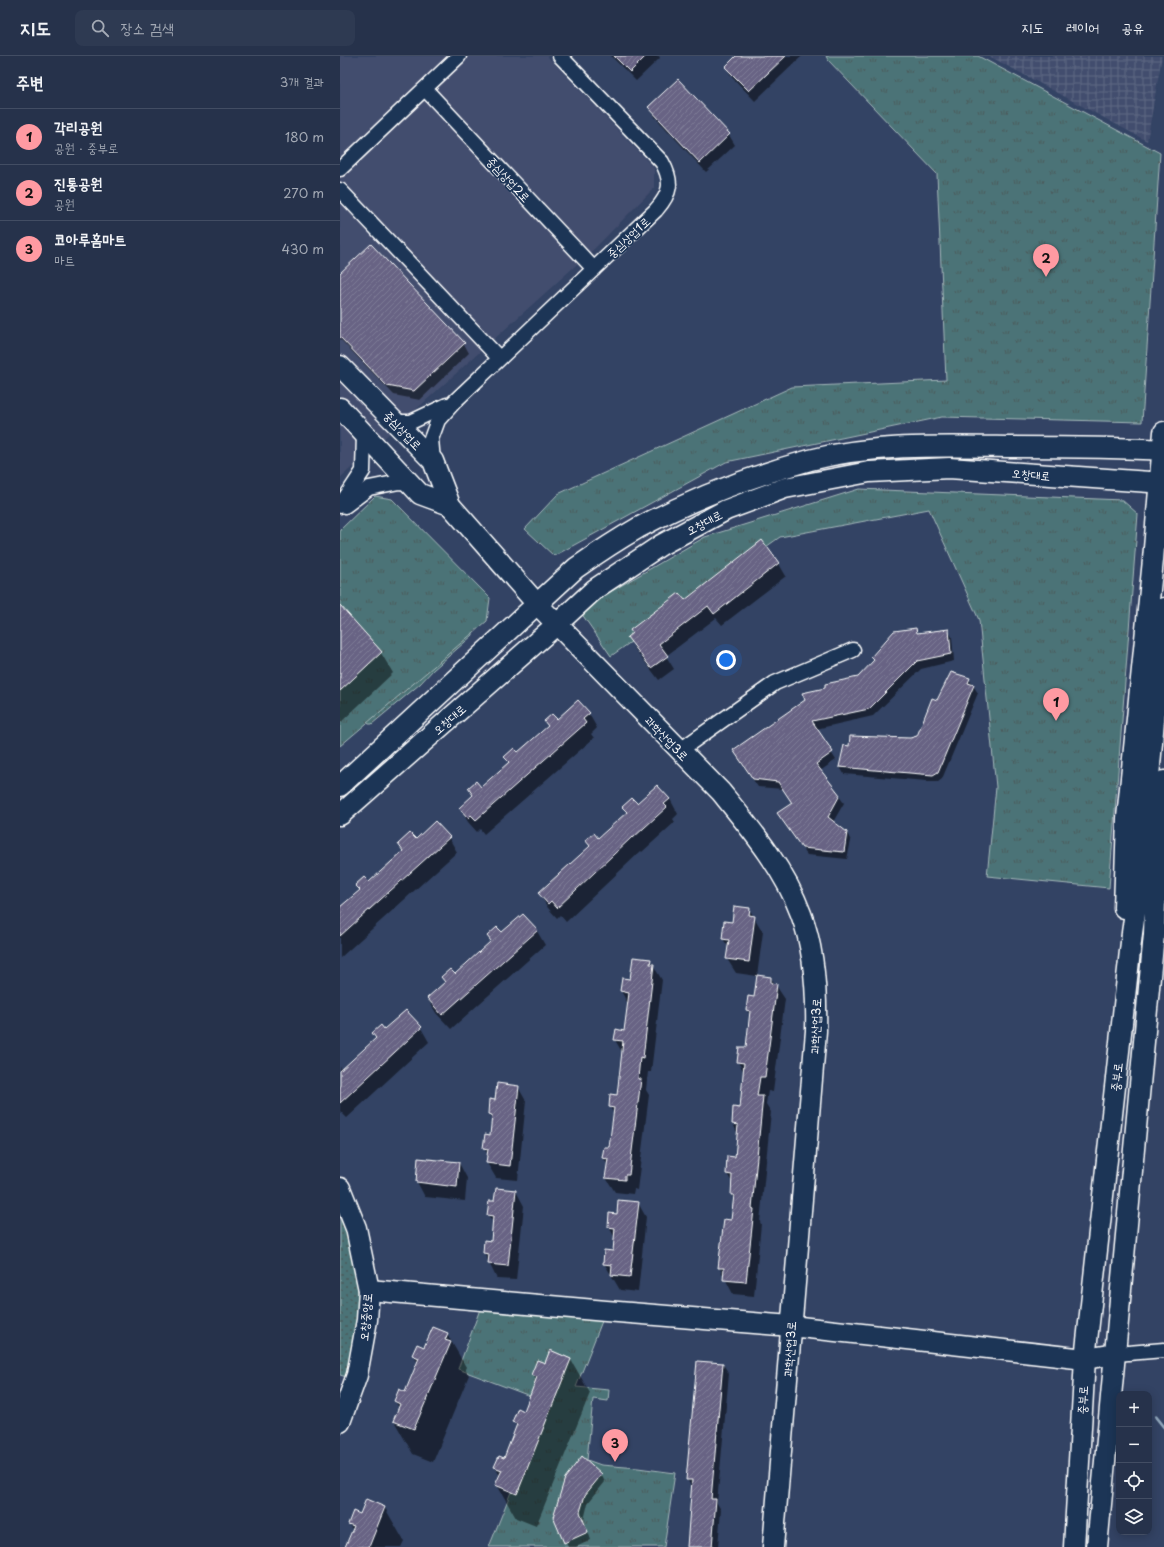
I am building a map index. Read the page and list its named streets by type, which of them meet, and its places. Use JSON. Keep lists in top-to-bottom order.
{
  "streets": {
    "main road": [
      "중심상업로",
      "오창대로",
      "과학산업3로",
      "중부로",
      "오창중앙로"
    ],
    "street": ["중심상업2로", "중심상업1로"]
  },
  "crossings": [
    ["중심상업2로", "중심상업1로"],
    ["중심상업로", "오창대로"],
    ["중심상업로", "과학산업3로"],
    ["오창대로", "과학산업3로"]
  ],
  "page": {
    "header": "지도",
    "search": "장소 검색",
    "nav": ["지도", "레이어", "공유"],
    "heading": ["주변", "3개 결과"],
    "list": [
      {
        "mark": "1",
        "name": "각리공원",
        "note": "공원 · 중부로",
        "value": "180 m"
      },
      {
        "mark": "2",
        "name": "진통공원",
        "note": "공원",
        "value": "270 m"
      },
      {
        "mark": "3",
        "name": "코아루홈마트",
        "note": "마트",
        "value": "430 m"
      }
    ],
    "pins": ["2", "1", "3"],
    "map_buttons": ["+", "−"]
  }
}
